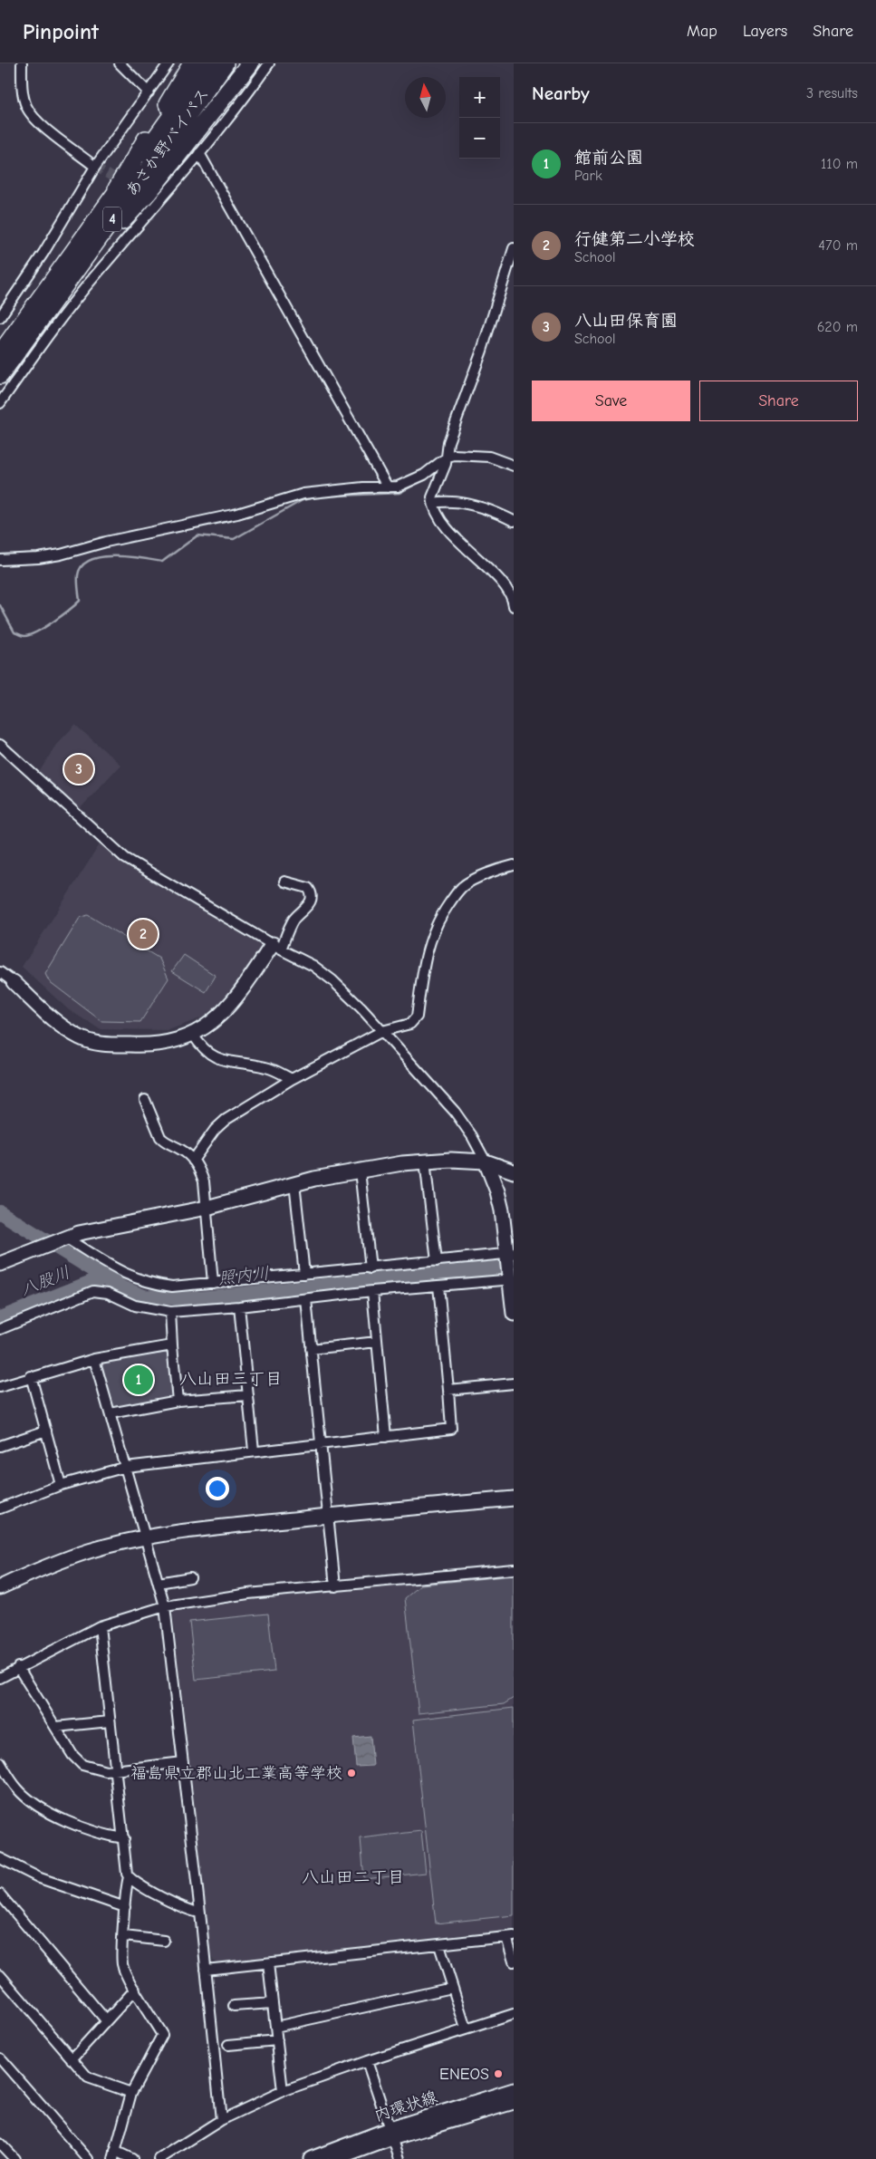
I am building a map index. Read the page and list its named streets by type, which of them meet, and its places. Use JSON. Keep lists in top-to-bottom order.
{
  "streets": {
    "highway": ["あさか野バイパス", "4"],
    "street": ["内環状線"]
  },
  "districts": ["八山田三丁目", "八山田二丁目"],
  "water": ["照内川", "八股川"],
  "places": ["福島県立郡山北工業高等学校", "ENEOS"],
  "north": "top",
  "page": {
    "header": "Pinpoint",
    "nav": ["Map", "Layers", "Share"],
    "heading": ["Nearby", "3 results"],
    "map_buttons": ["+", "−"],
    "list": [
      {
        "mark": "1",
        "name": "館前公園",
        "note": "Park",
        "value": "110 m"
      },
      {
        "mark": "2",
        "name": "行健第二小学校",
        "note": "School",
        "value": "470 m"
      },
      {
        "mark": "3",
        "name": "八山田保育園",
        "note": "School",
        "value": "620 m"
      }
    ],
    "buttons": ["Save", "Share"],
    "pins": ["3", "2", "1"]
  }
}
